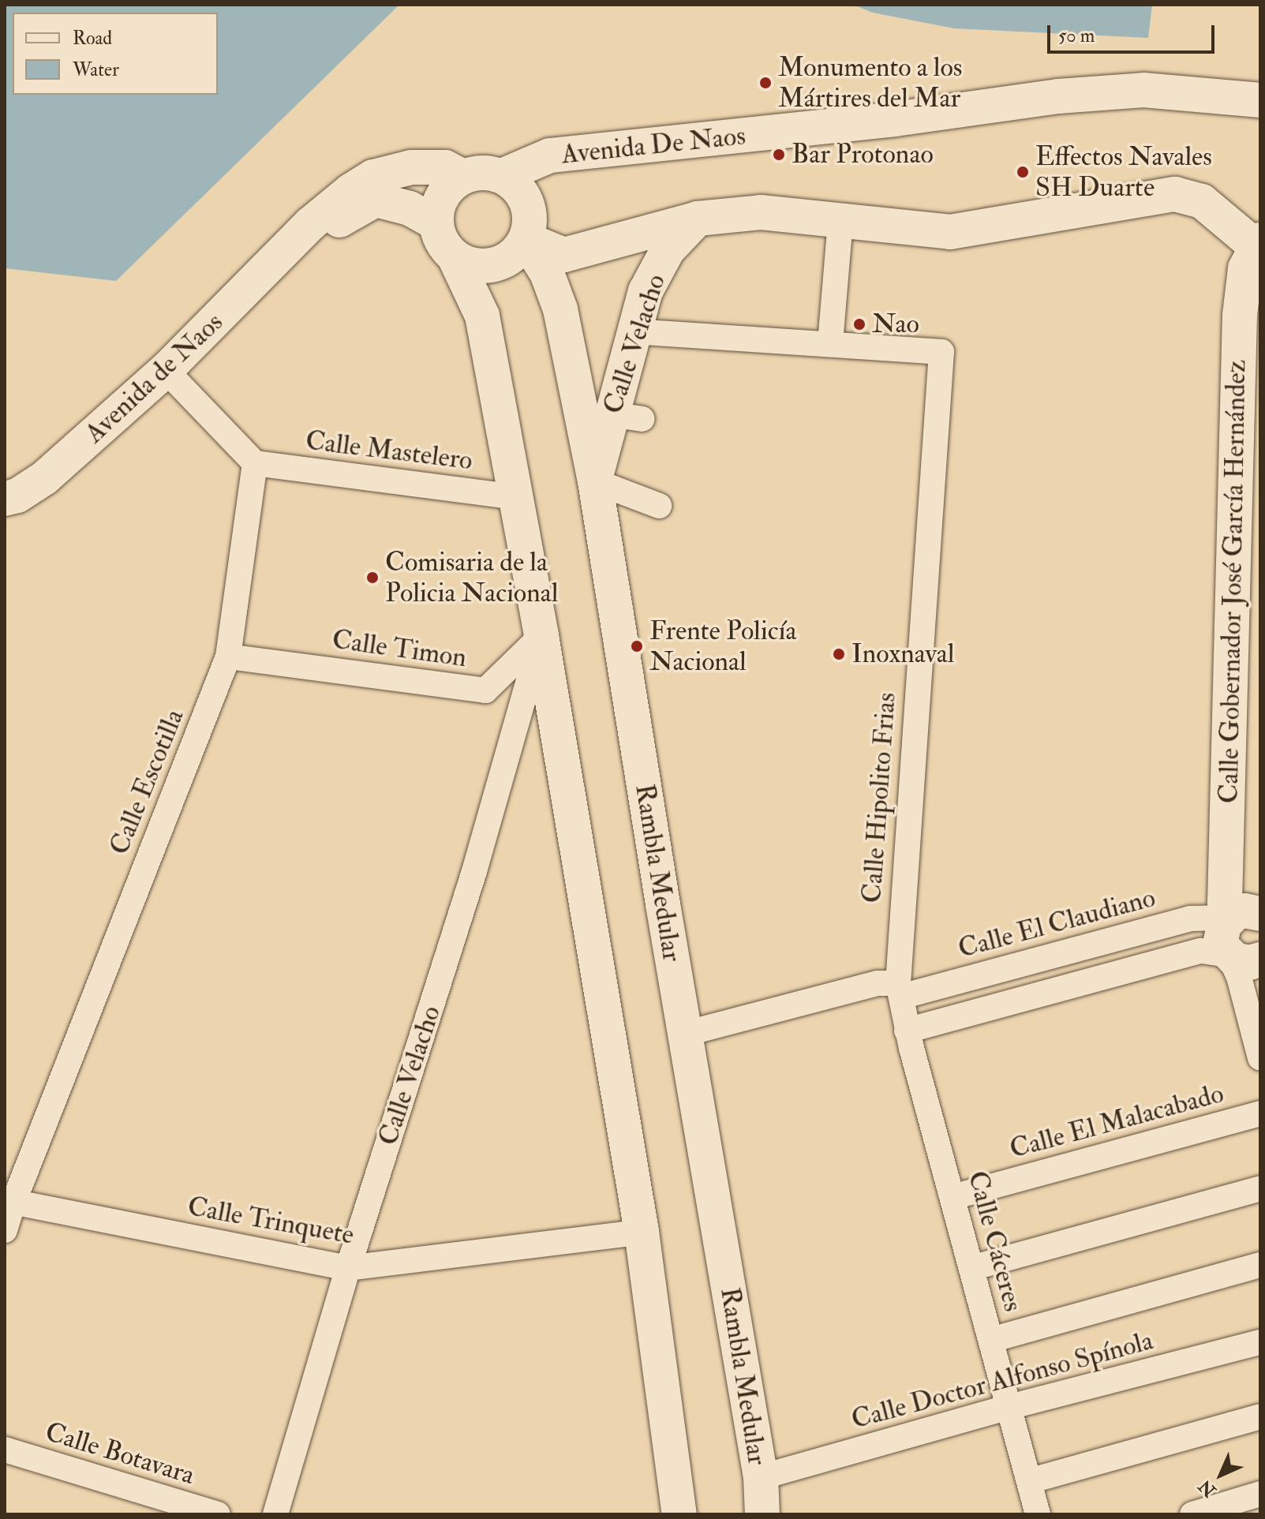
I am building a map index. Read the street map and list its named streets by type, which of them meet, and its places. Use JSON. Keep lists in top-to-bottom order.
{
  "streets": {
    "main road": [
      "Avenida De Naos",
      "Calle Velacho",
      "Avenida de Naos",
      "Calle Gobernador José García Hernández",
      "Rambla Medular"
    ],
    "street": [
      "Calle Mastelero",
      "Calle Timon",
      "Calle Escotilla",
      "Calle Hipolito Frias",
      "Calle El Claudiano",
      "Calle El Malacabado",
      "Calle Trinquete",
      "Calle Cáceres",
      "Calle Doctor Alfonso Spínola",
      "Calle Botavara"
    ]
  },
  "crossings": [
    ["Avenida De Naos", "Avenida de Naos"],
    ["Avenida De Naos", "Rambla Medular"],
    ["Calle Velacho", "Calle Timon"],
    ["Calle Velacho", "Rambla Medular"],
    ["Calle Velacho", "Calle Trinquete"],
    ["Avenida de Naos", "Rambla Medular"],
    ["Calle Mastelero", "Calle Escotilla"],
    ["Calle Gobernador José García Hernández", "Calle El Claudiano"],
    ["Calle Timon", "Calle Escotilla"],
    ["Calle Escotilla", "Calle Trinquete"],
    ["Calle Hipolito Frias", "Calle El Claudiano"],
    ["Calle Hipolito Frias", "Calle Cáceres"],
    ["Rambla Medular", "Calle El Claudiano"],
    ["Rambla Medular", "Calle Doctor Alfonso Spínola"],
    ["Calle El Claudiano", "Calle Cáceres"],
    ["Calle El Malacabado", "Calle Cáceres"],
    ["Calle Cáceres", "Calle Doctor Alfonso Spínola"]
  ],
  "places": [
    "Monumento a los Mártires del Mar",
    "Bar Protonao",
    "Effectos Navales SH Duarte",
    "Nao",
    "Comisaria de la Policia Nacional",
    "Frente Policía Nacional",
    "Inoxnaval"
  ],
  "legend": ["Road", "Water"],
  "scale_bar": "50 m",
  "north": "bottom left"
}
